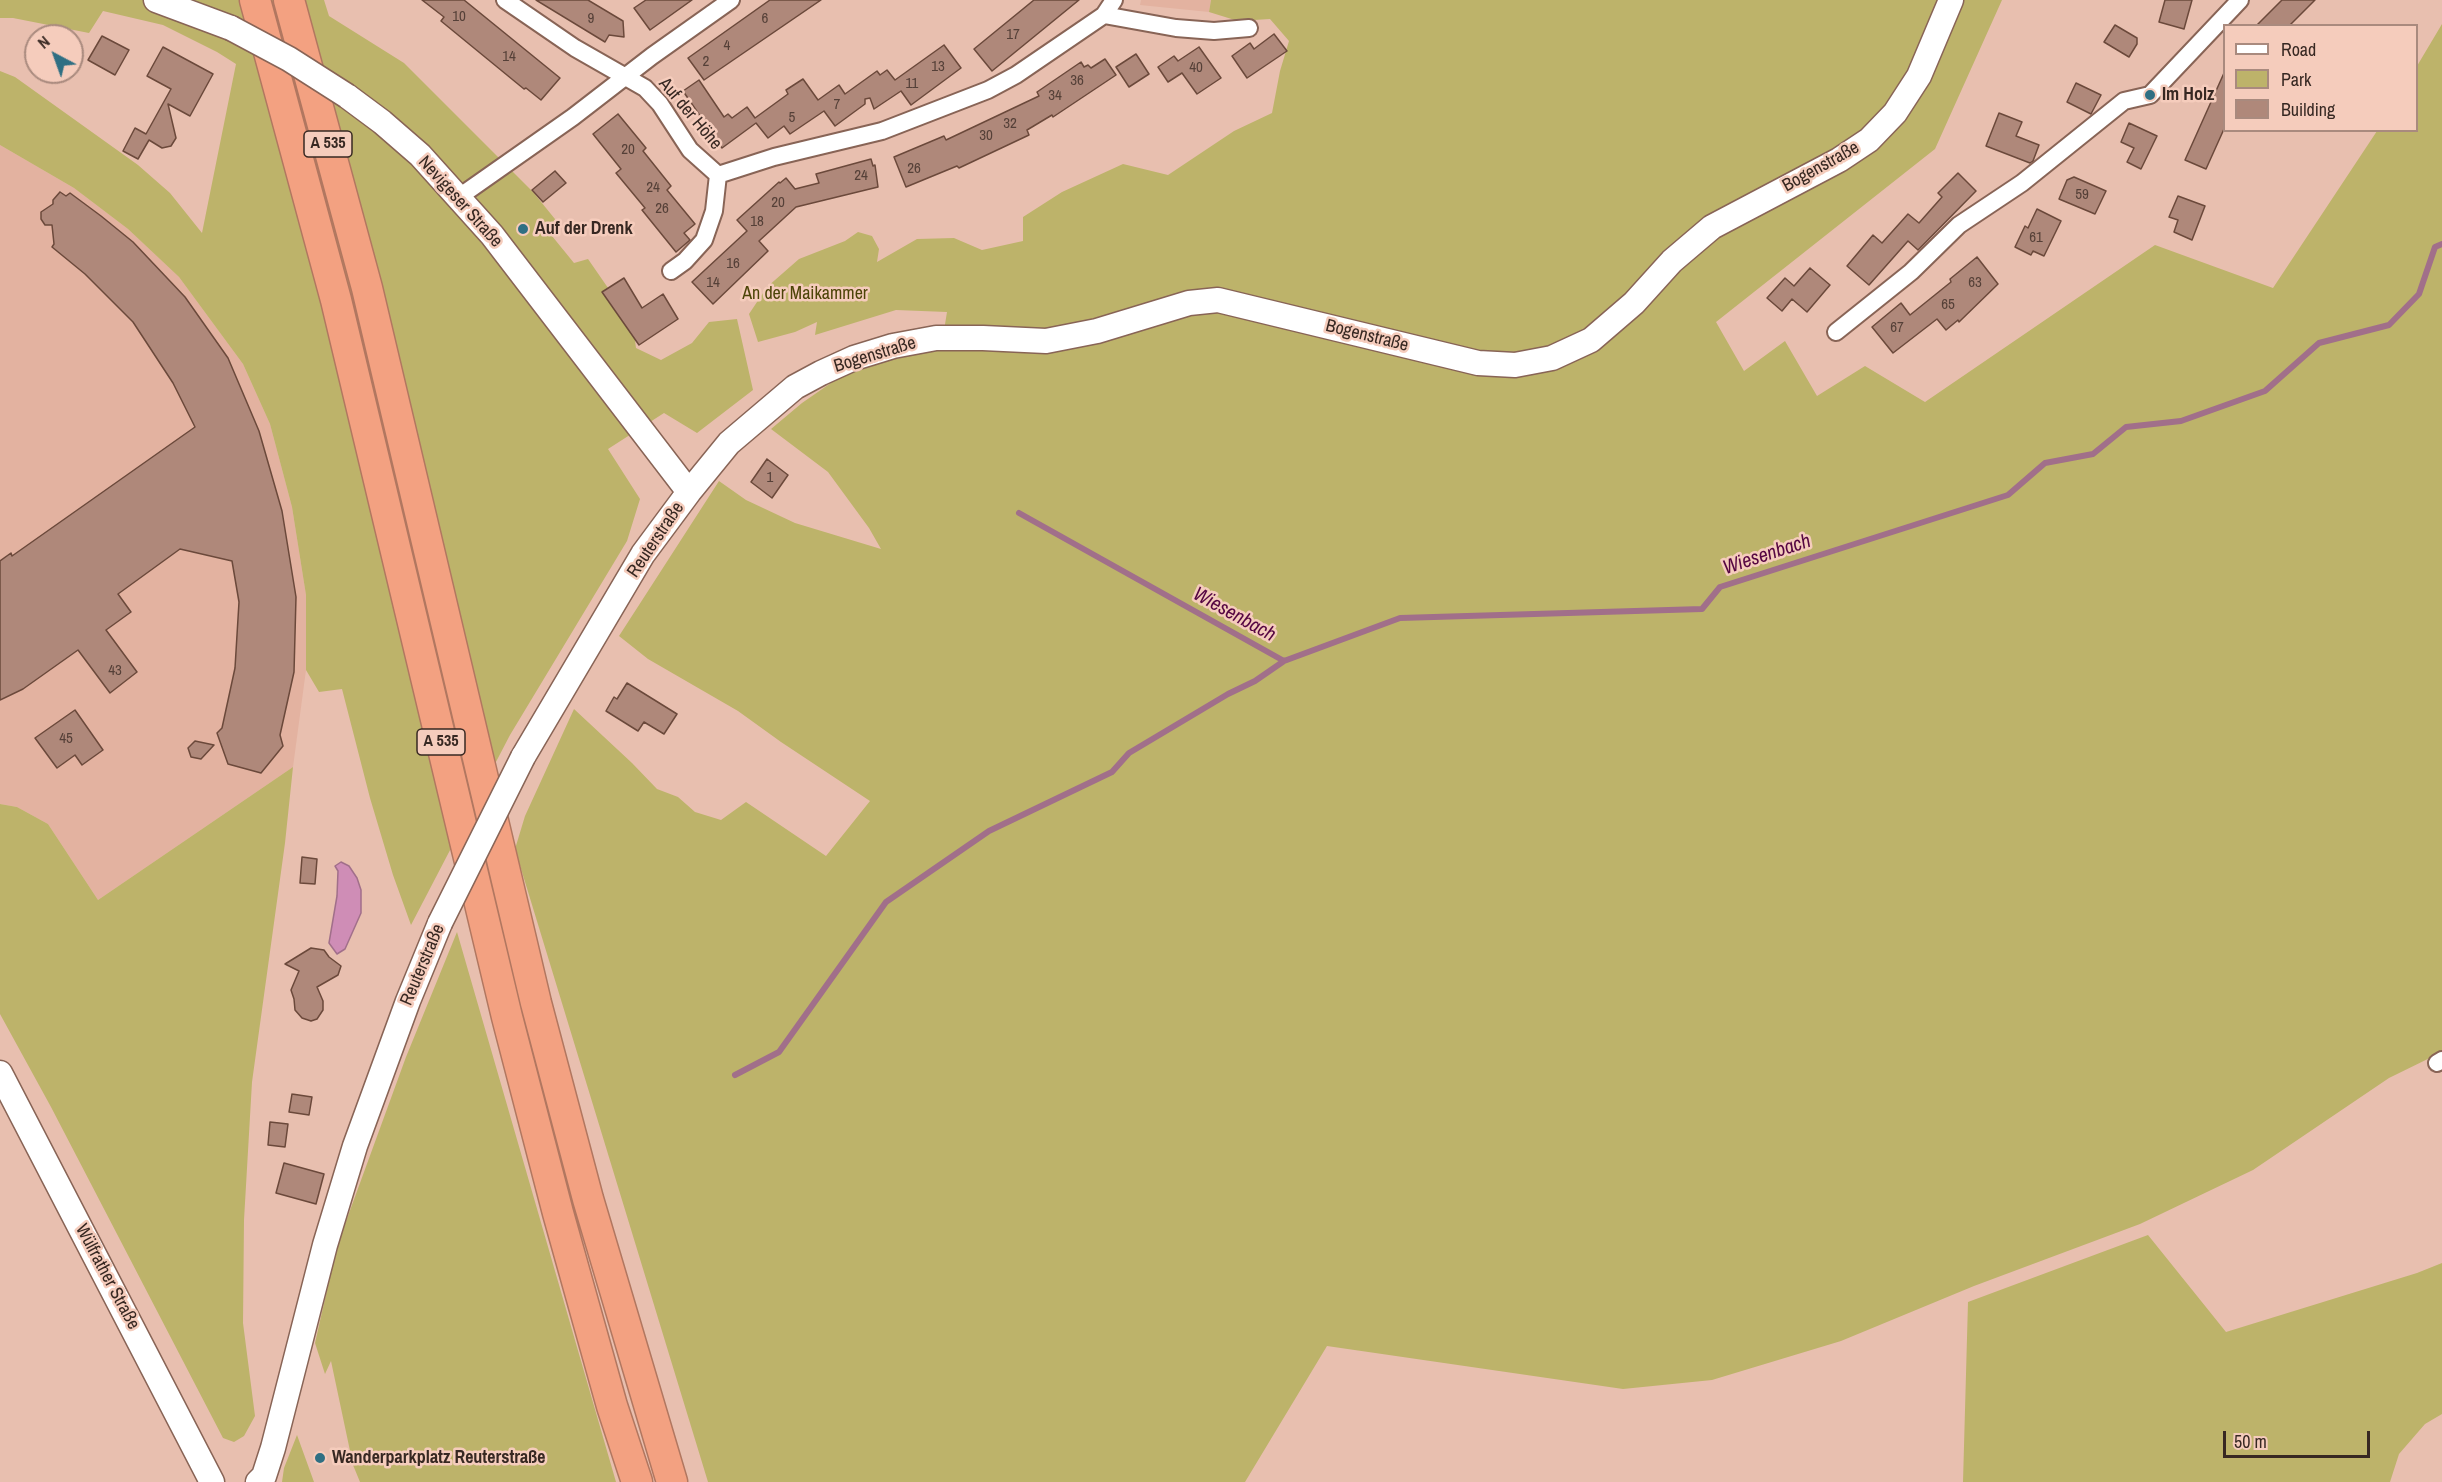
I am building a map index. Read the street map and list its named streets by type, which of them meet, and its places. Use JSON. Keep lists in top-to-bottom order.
{
  "streets": {
    "highway": ["A 535"],
    "main road": [
      "Bogenstraße",
      "Nevigeser Straße",
      "Reuterstraße",
      "Wülfrather Straße"
    ],
    "street": ["Auf der Höhe"]
  },
  "crossings": [
    ["Bogenstraße", "Nevigeser Straße"],
    ["Bogenstraße", "Reuterstraße"],
    ["Nevigeser Straße", "Reuterstraße"]
  ],
  "water": ["Wiesenbach"],
  "parks": ["An der Maikammer"],
  "places": ["Im Holz", "Auf der Drenk", "Wanderparkplatz Reuterstraße"],
  "house_numbers": [
    "10",
    "9",
    "6",
    "17",
    "4",
    "14",
    "2",
    "13",
    "40",
    "36",
    "11",
    "34",
    "7",
    "5",
    "32",
    "30",
    "20",
    "26",
    "24",
    "24",
    "59",
    "20",
    "26",
    "18",
    "61",
    "16",
    "14",
    "63",
    "65",
    "67",
    "1",
    "43",
    "45"
  ],
  "legend": ["Road", "Park", "Building"],
  "scale_bar": "50 m",
  "north": "top left"
}
